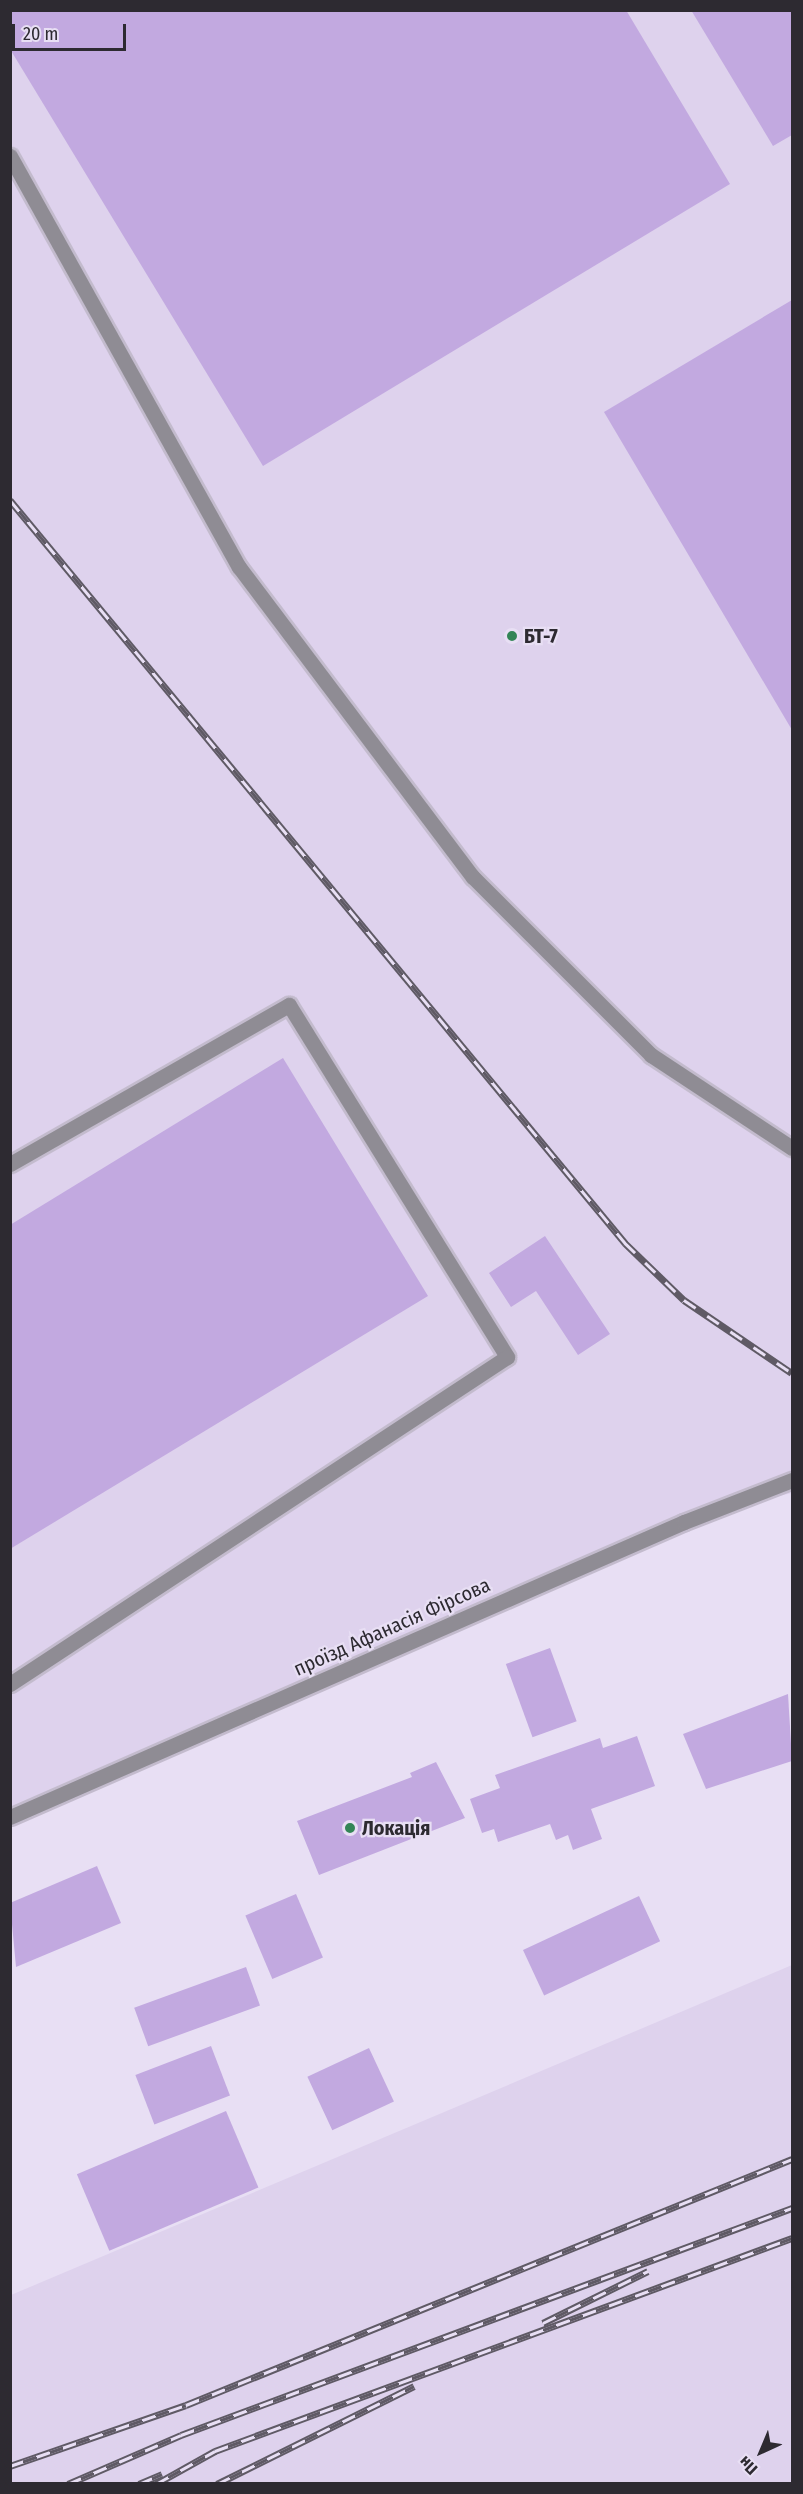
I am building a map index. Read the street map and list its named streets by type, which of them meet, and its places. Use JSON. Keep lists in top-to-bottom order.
{
  "streets": {
    "street": ["проїзд Афанасія Фірсова"]
  },
  "places": ["БТ-7", "Локація"],
  "scale_bar": "20 m",
  "north": "bottom left"
}
